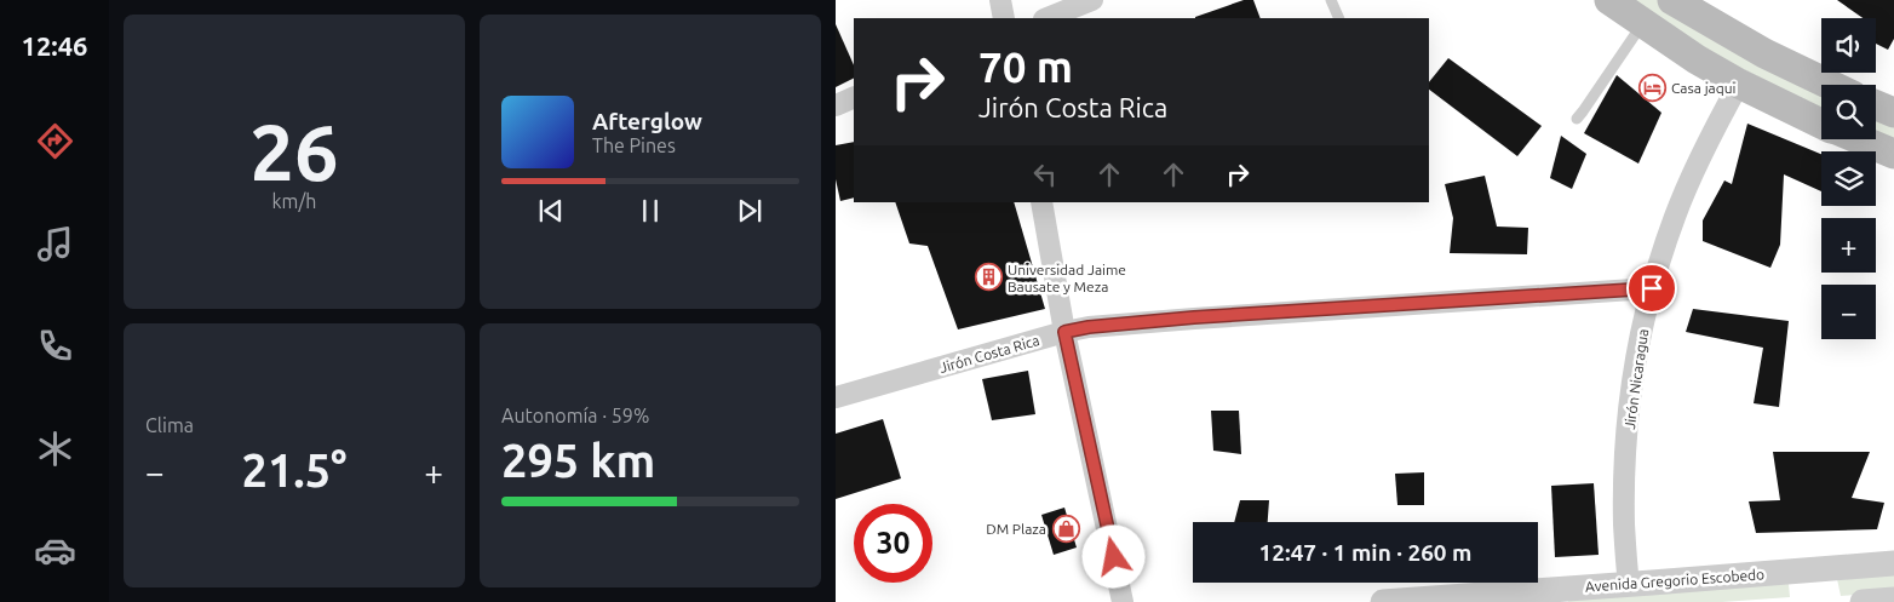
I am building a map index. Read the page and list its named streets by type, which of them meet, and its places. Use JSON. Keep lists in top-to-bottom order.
{
  "streets": {
    "street": ["Jirón Costa Rica", "Jirón Nicaragua", "Avenida Gregorio Escobedo"]
  },
  "crossings": [
    ["Jirón Costa Rica", "Jirón Nicaragua"],
    ["Jirón Nicaragua", "Avenida Gregorio Escobedo"]
  ],
  "places": {
    "hotel": ["Casa jaqui"],
    "building": ["Universidad Jaime Bausate y Meza"],
    "shop": ["DM Plaza"]
  },
  "page": {
    "tabs": "12:46",
    "tile": [
      ["26", "km/h"],
      "Clima",
      ["Autonomía · 59%", "295 km"]
    ],
    "map_buttons": ["+", "−"],
    "turn": ["70 m", "Jirón Costa Rica"],
    "song": ["Afterglow", "The Pines"],
    "heat": ["−", "21.5°", "+"],
    "limit": "30",
    "trip": "12:47 · 1 min · 260 m"
  }
}
